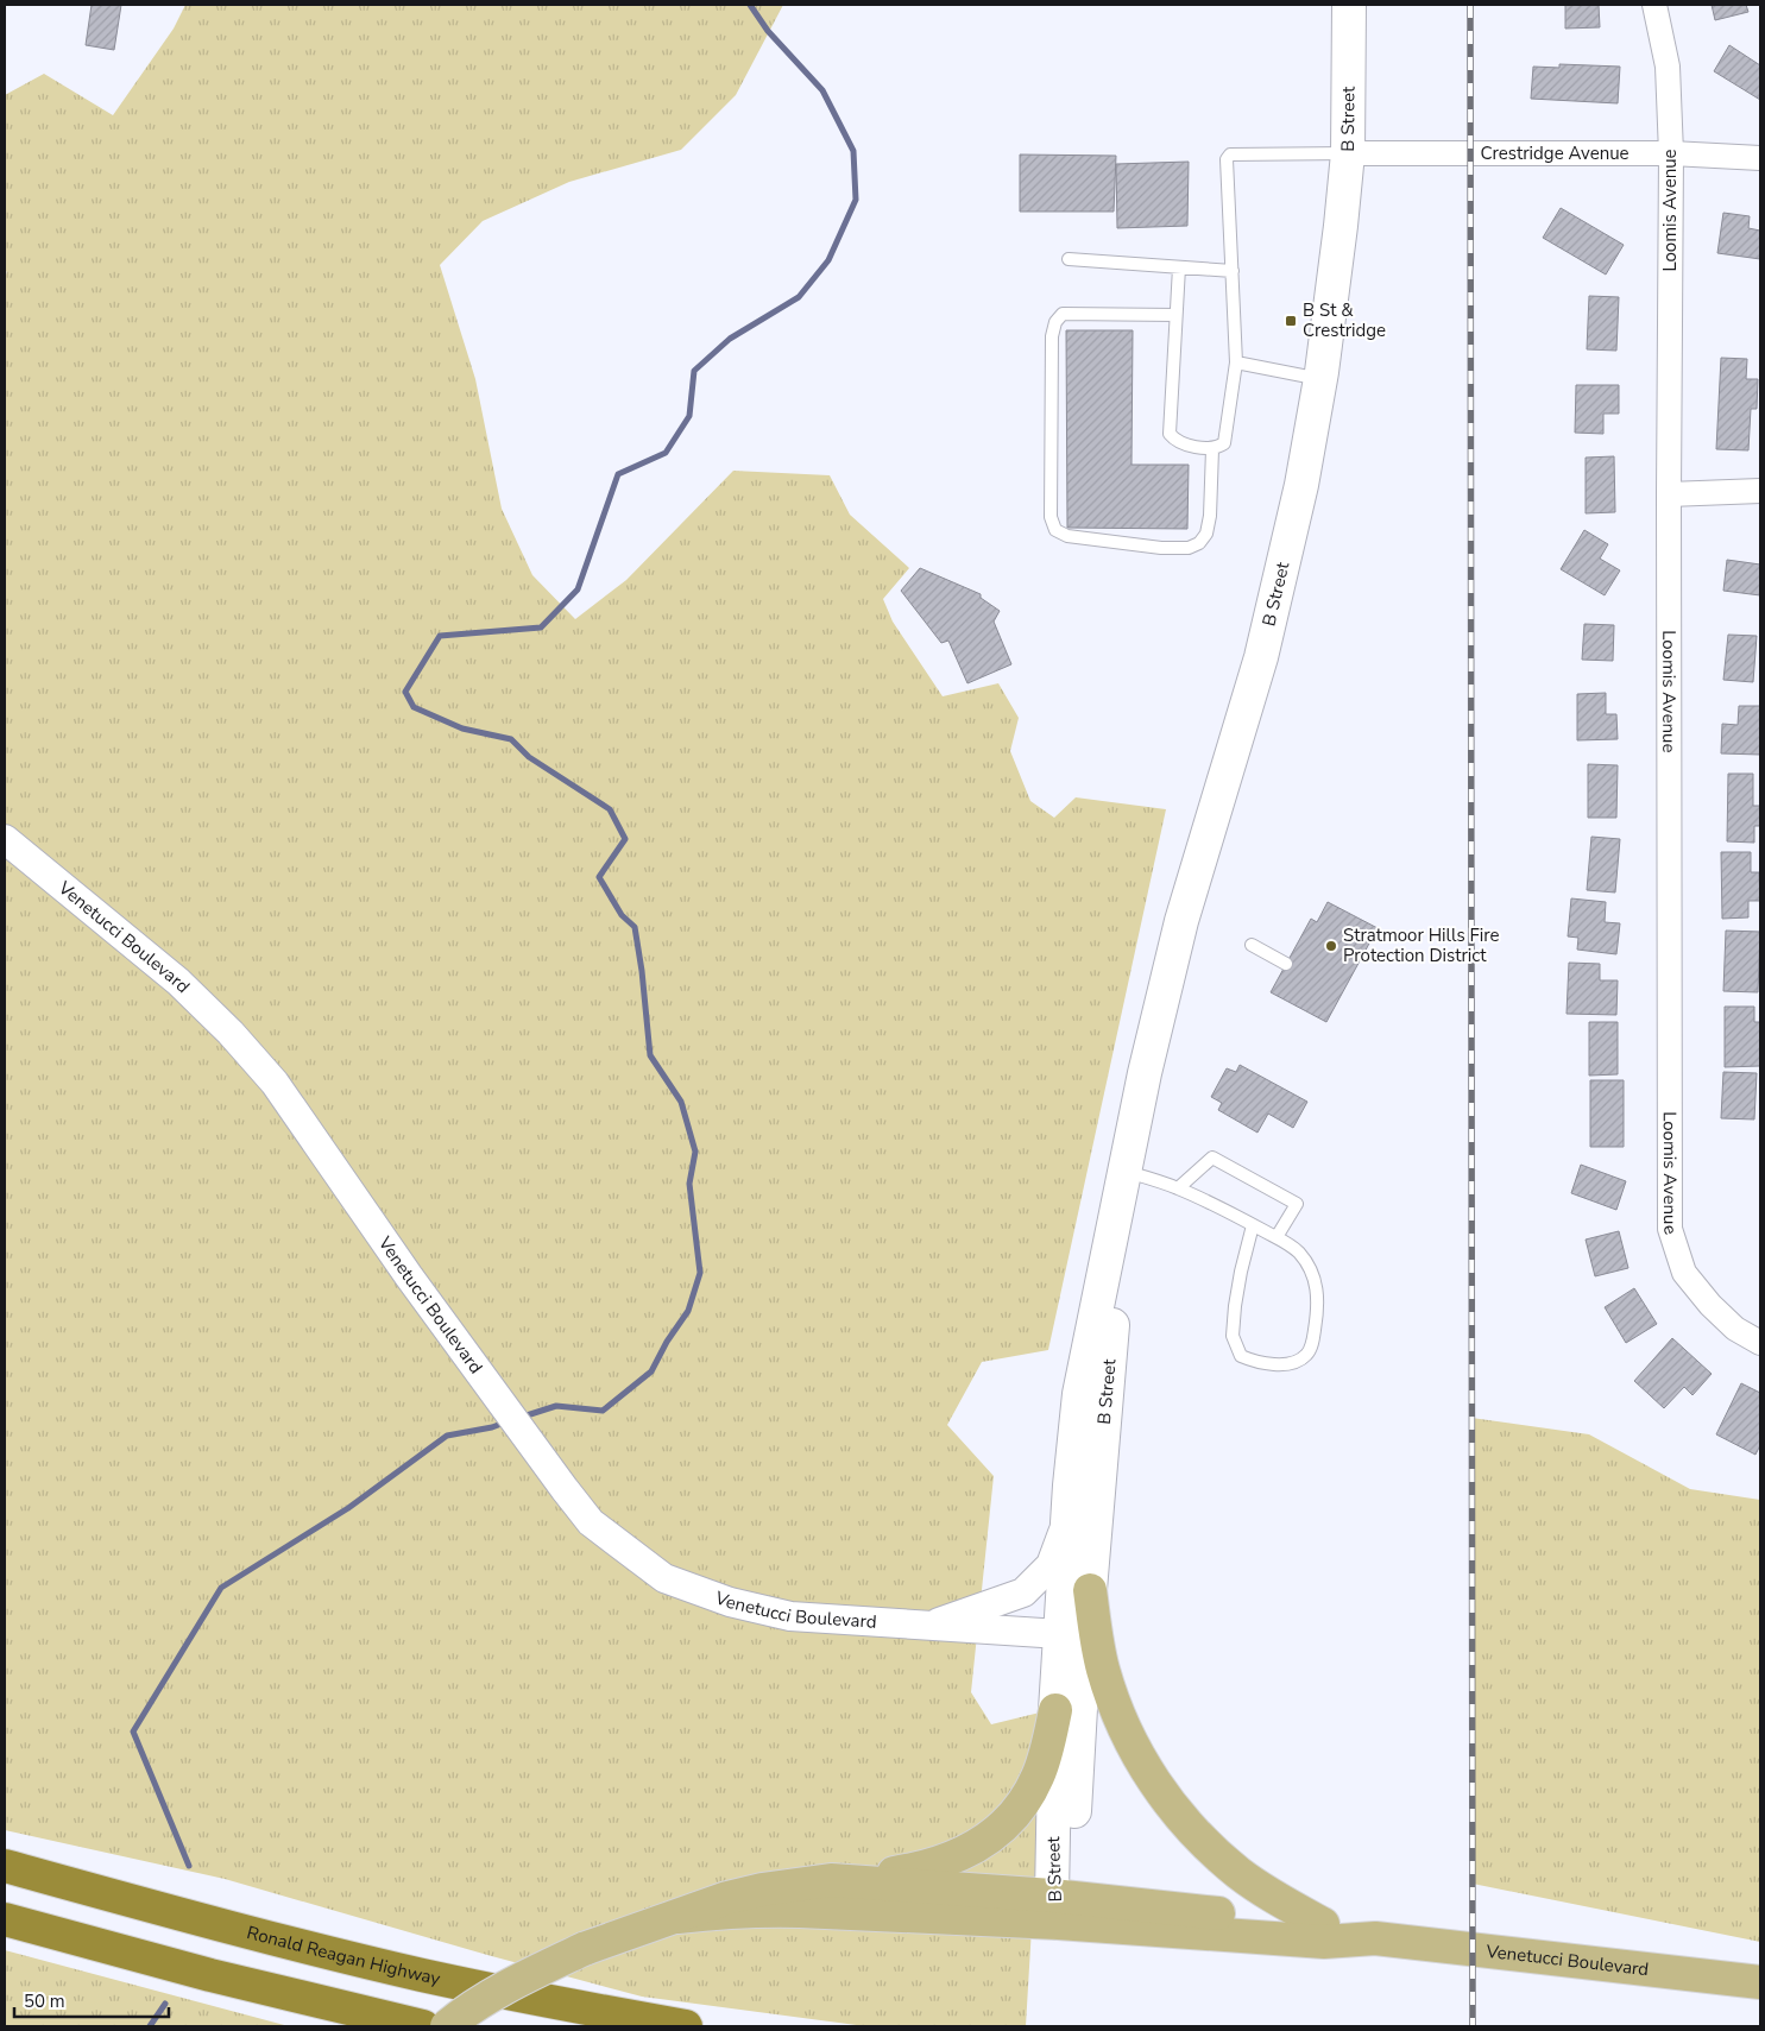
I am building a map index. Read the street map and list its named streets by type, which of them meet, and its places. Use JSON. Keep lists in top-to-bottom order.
{
  "streets": {
    "highway": ["Ronald Reagan Highway"],
    "main road": ["B Street", "Venetucci Boulevard"],
    "street": ["Crestridge Avenue", "Loomis Avenue"]
  },
  "crossings": [
    ["B Street", "Crestridge Avenue"],
    ["B Street", "Venetucci Boulevard"],
    ["Crestridge Avenue", "Loomis Avenue"]
  ],
  "places": {
    "transit": ["B St & Crestridge"],
    "other": ["Stratmoor Hills Fire Protection District"]
  },
  "scale_bar": "50 m"
}
